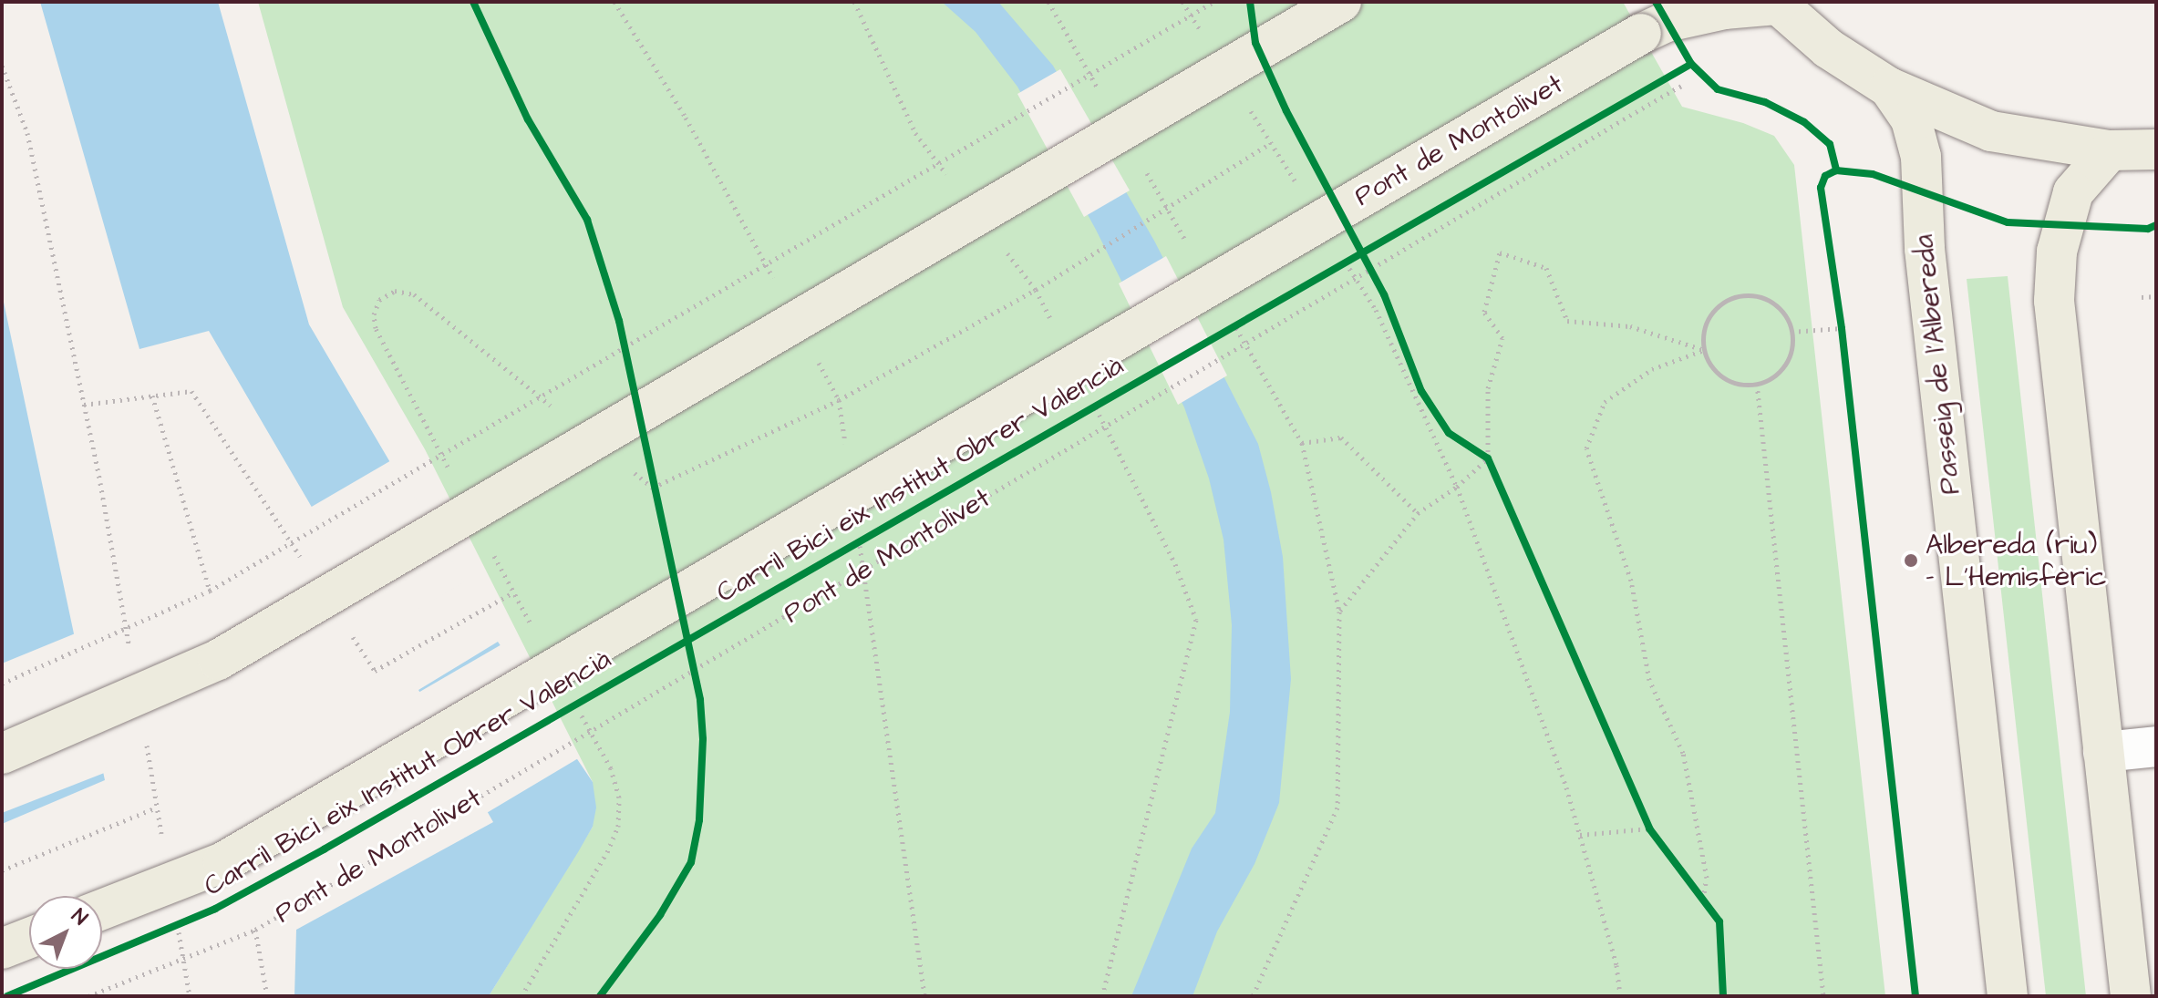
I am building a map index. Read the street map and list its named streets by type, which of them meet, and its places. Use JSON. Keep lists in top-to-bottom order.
{
  "streets": {
    "main road": ["Pont de Montolivet", "Passeig de l'Albereda"],
    "cycle path": ["Carril Bici eix Institut Obrer Valencià"]
  },
  "places": ["Albereda (riu) - L'Hemisfèric"],
  "north": "top right"
}
